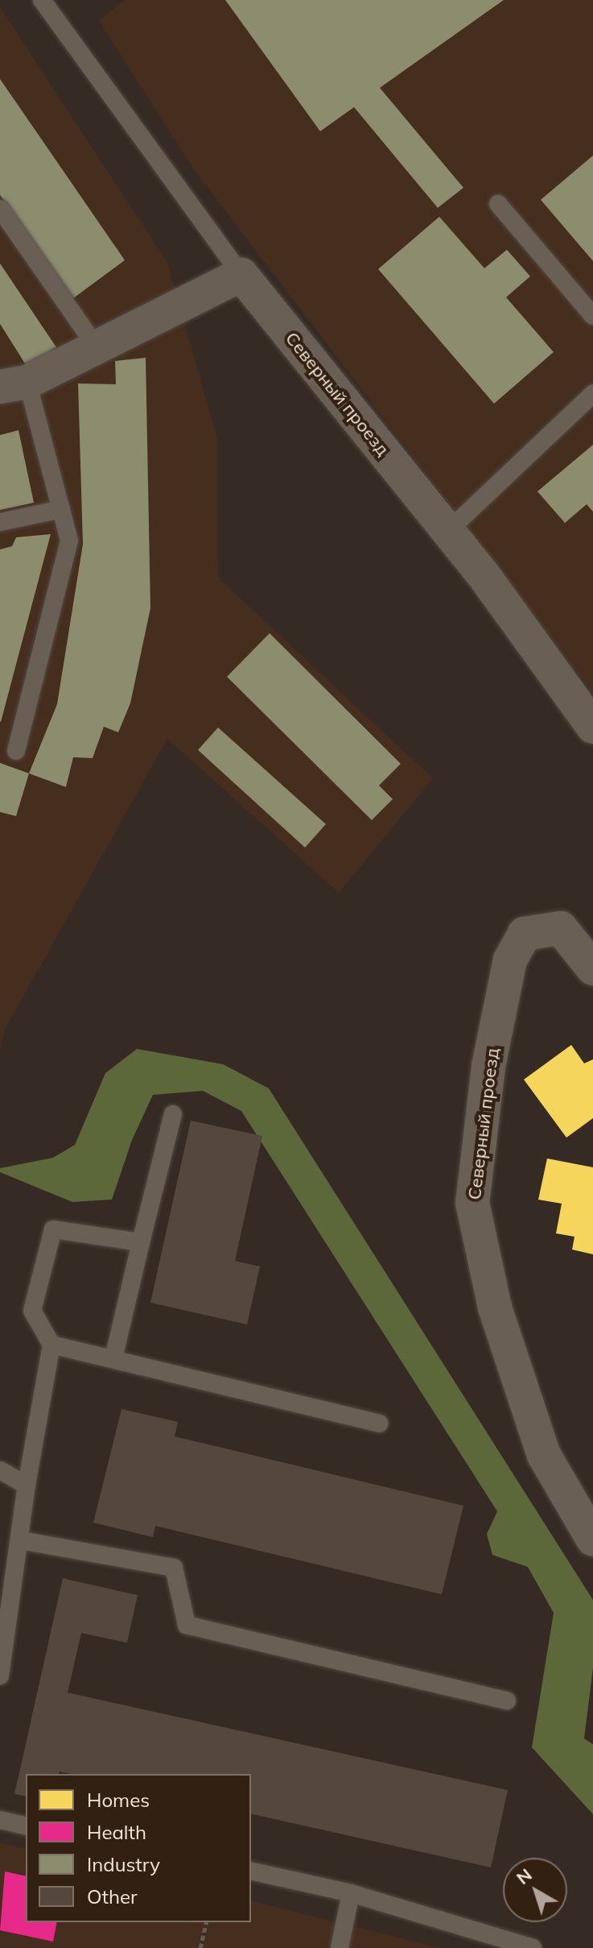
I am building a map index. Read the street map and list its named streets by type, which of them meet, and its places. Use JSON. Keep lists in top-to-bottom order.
{
  "streets": {
    "street": ["Северный проезд"]
  },
  "legend": [
    "Homes",
    "Health",
    "Industry",
    "Other"
  ],
  "north": "top left"
}
